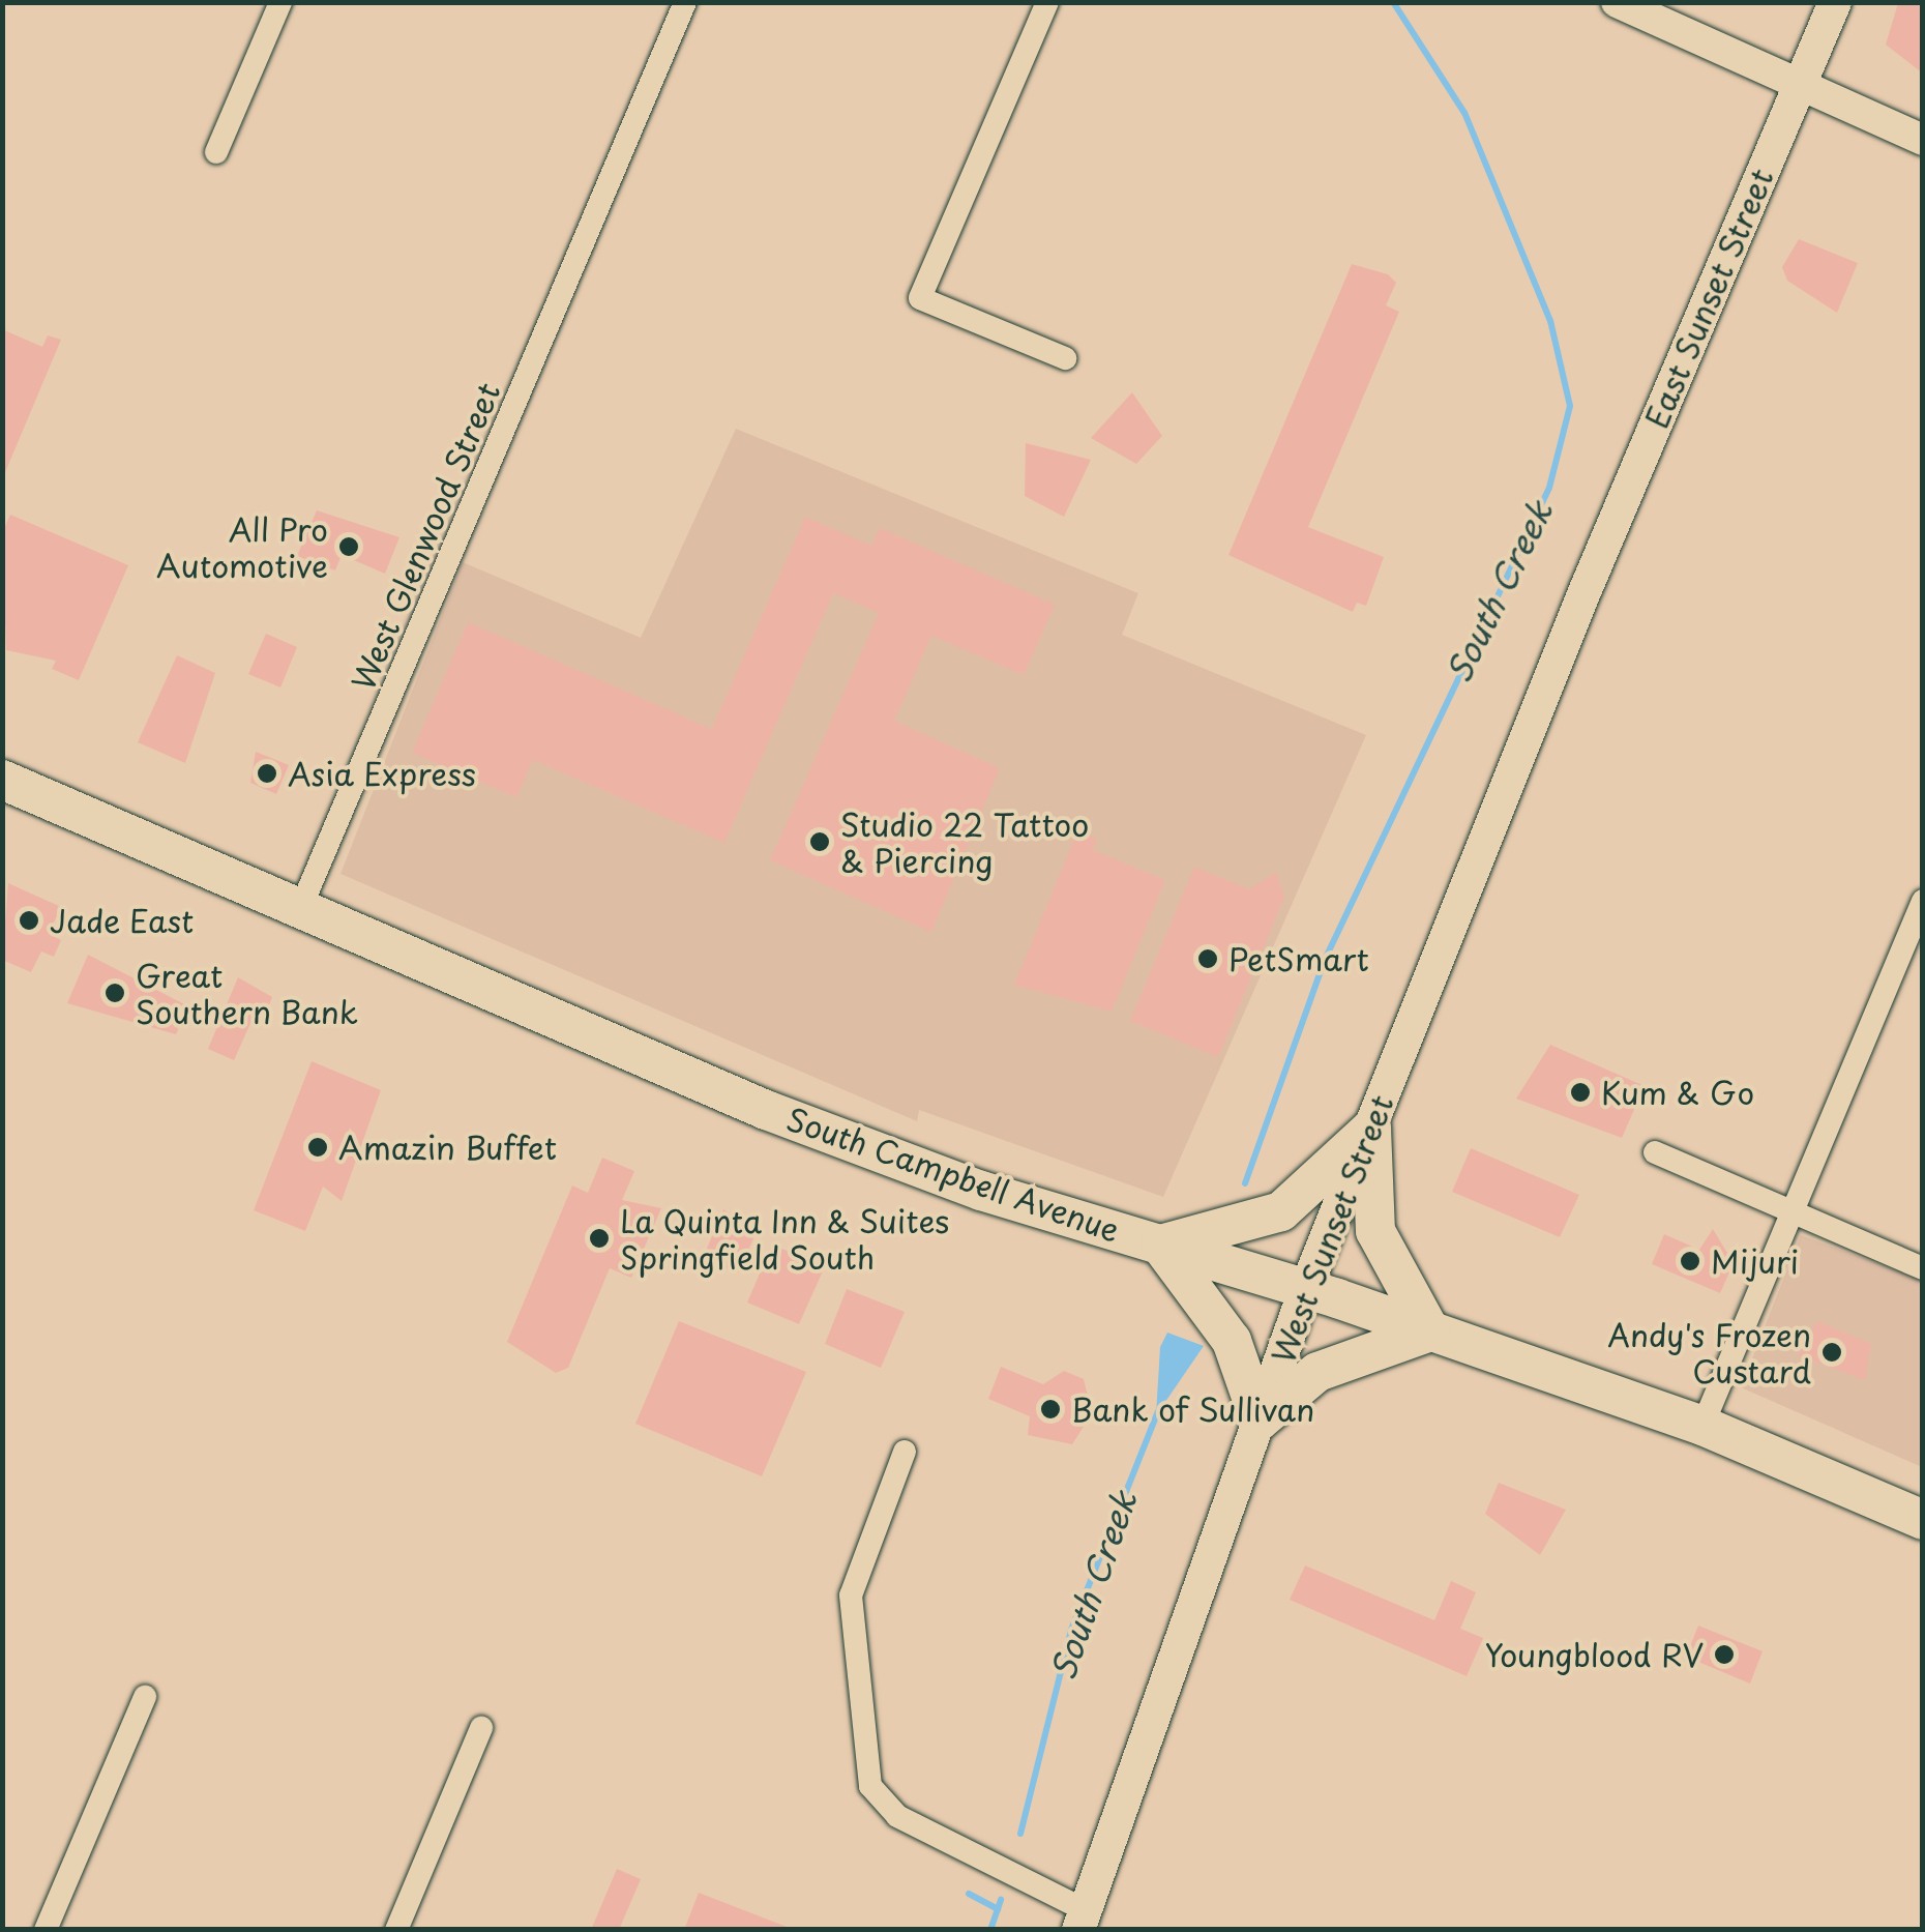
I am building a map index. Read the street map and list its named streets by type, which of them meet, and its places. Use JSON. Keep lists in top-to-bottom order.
{
  "streets": {
    "main road": ["East Sunset Street", "South Campbell Avenue", "West Sunset Street"],
    "street": ["West Glenwood Street"]
  },
  "crossings": [
    ["East Sunset Street", "West Sunset Street"],
    ["West Glenwood Street", "South Campbell Avenue"],
    ["South Campbell Avenue", "West Sunset Street"]
  ],
  "water": ["South Creek"],
  "places": [
    "All Pro Automotive",
    "Asia Express",
    "Studio 22 Tattoo & Piercing",
    "Jade East",
    "PetSmart",
    "Great Southern Bank",
    "Kum & Go",
    "Amazin Buffet",
    "La Quinta Inn & Suites Springfield South",
    "Mijuri",
    "Andy's Frozen Custard",
    "Bank of Sullivan",
    "Youngblood RV"
  ]
}
